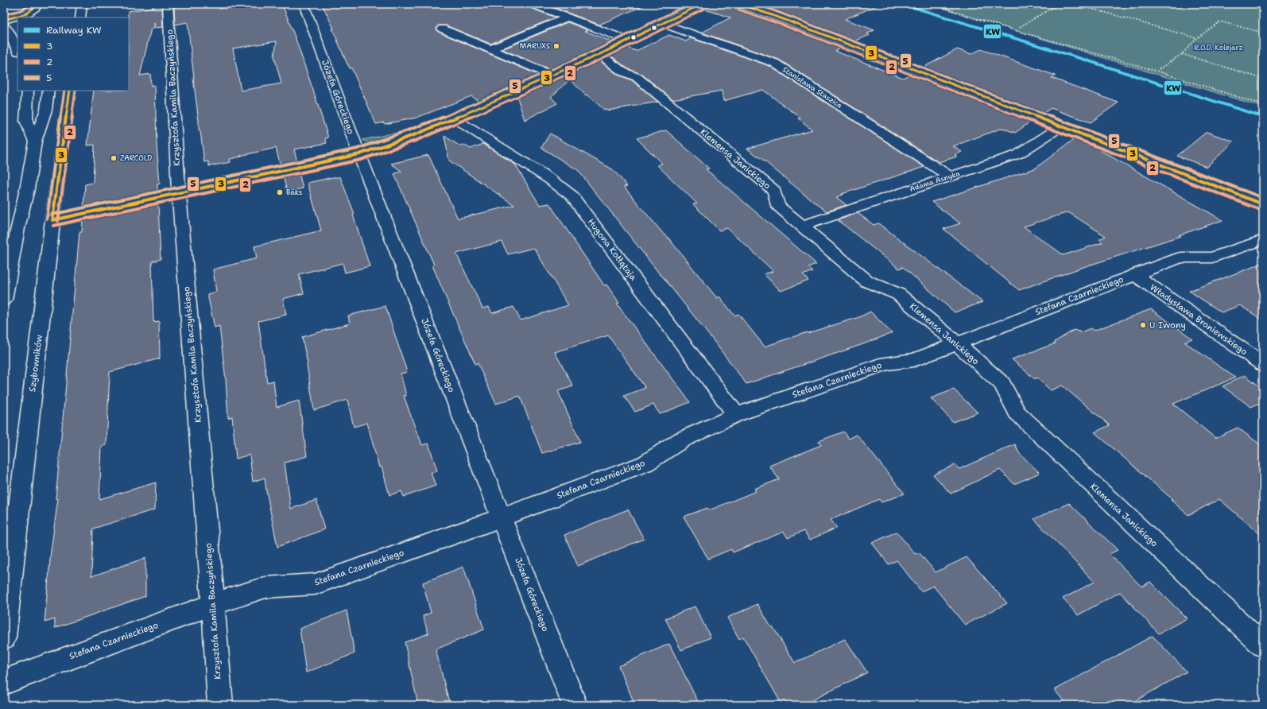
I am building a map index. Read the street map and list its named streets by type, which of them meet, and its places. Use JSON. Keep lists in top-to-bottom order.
{
  "streets": {
    "street": [
      "Stanisława Staszica",
      "Józefa Góreckiego",
      "Krzysztofa Kamila Baczyńskiego",
      "Klemensa Janickiego",
      "Adama Asnyka",
      "Hugona Kołłątaja",
      "Stefana Czarnieckiego",
      "Władysława Broniewskiego",
      "Szybowników"
    ]
  },
  "crossings": [
    ["Stanisława Staszica", "Adama Asnyka"],
    ["Józefa Góreckiego", "Stefana Czarnieckiego"],
    ["Krzysztofa Kamila Baczyńskiego", "Stefana Czarnieckiego"],
    ["Klemensa Janickiego", "Adama Asnyka"],
    ["Klemensa Janickiego", "Stefana Czarnieckiego"],
    ["Hugona Kołłątaja", "Stefana Czarnieckiego"],
    ["Stefana Czarnieckiego", "Władysława Broniewskiego"]
  ],
  "parks": ["R.O.D. Kolejarz"],
  "places": [
    "MARUXS",
    "ZARCOLD",
    "Baks",
    "U Iwony"
  ],
  "lines": [
    "rail line KW",
    "transit line 3",
    "transit line 5",
    "transit line 2"
  ],
  "legend": [
    "Railway KW",
    "3",
    "2",
    "5"
  ]
}
